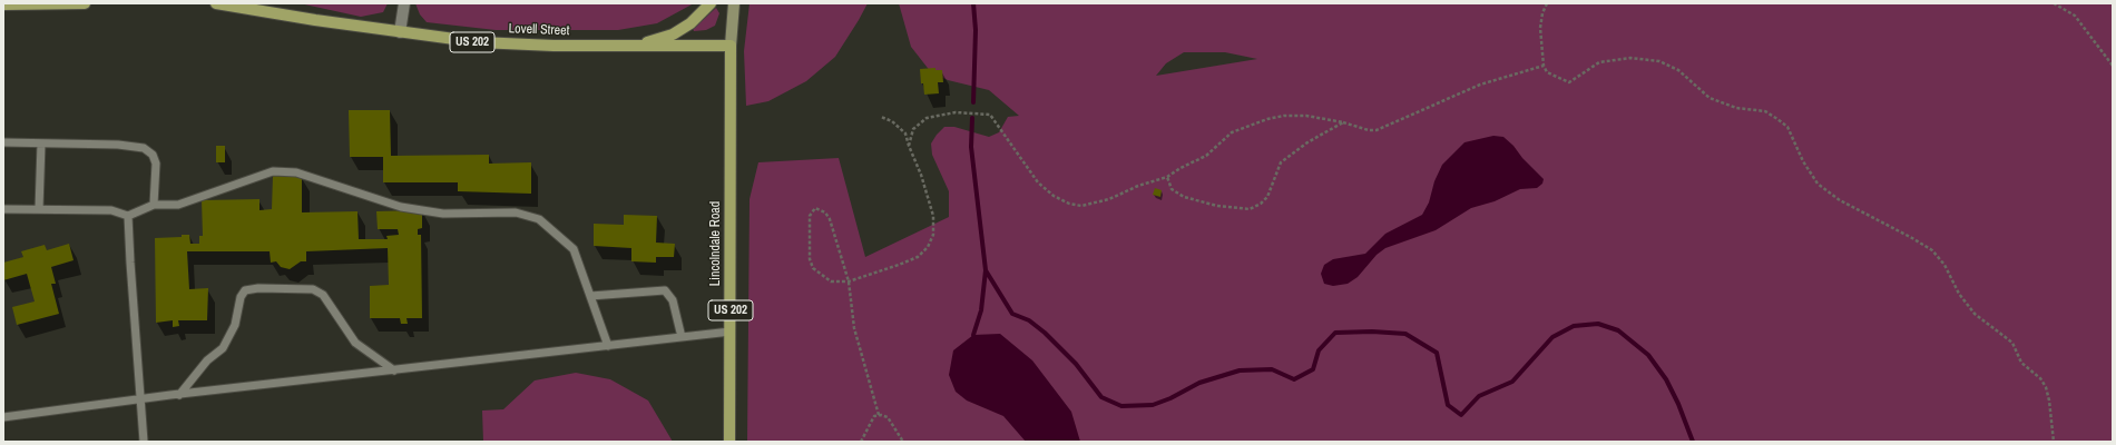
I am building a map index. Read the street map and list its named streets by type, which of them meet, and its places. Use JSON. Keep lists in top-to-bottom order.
{
  "streets": {
    "main road": ["Lovell Street", "US 202", "Lincolndale Road"]
  },
  "crossings": [
    ["Lovell Street", "Lincolndale Road"]
  ]
}
